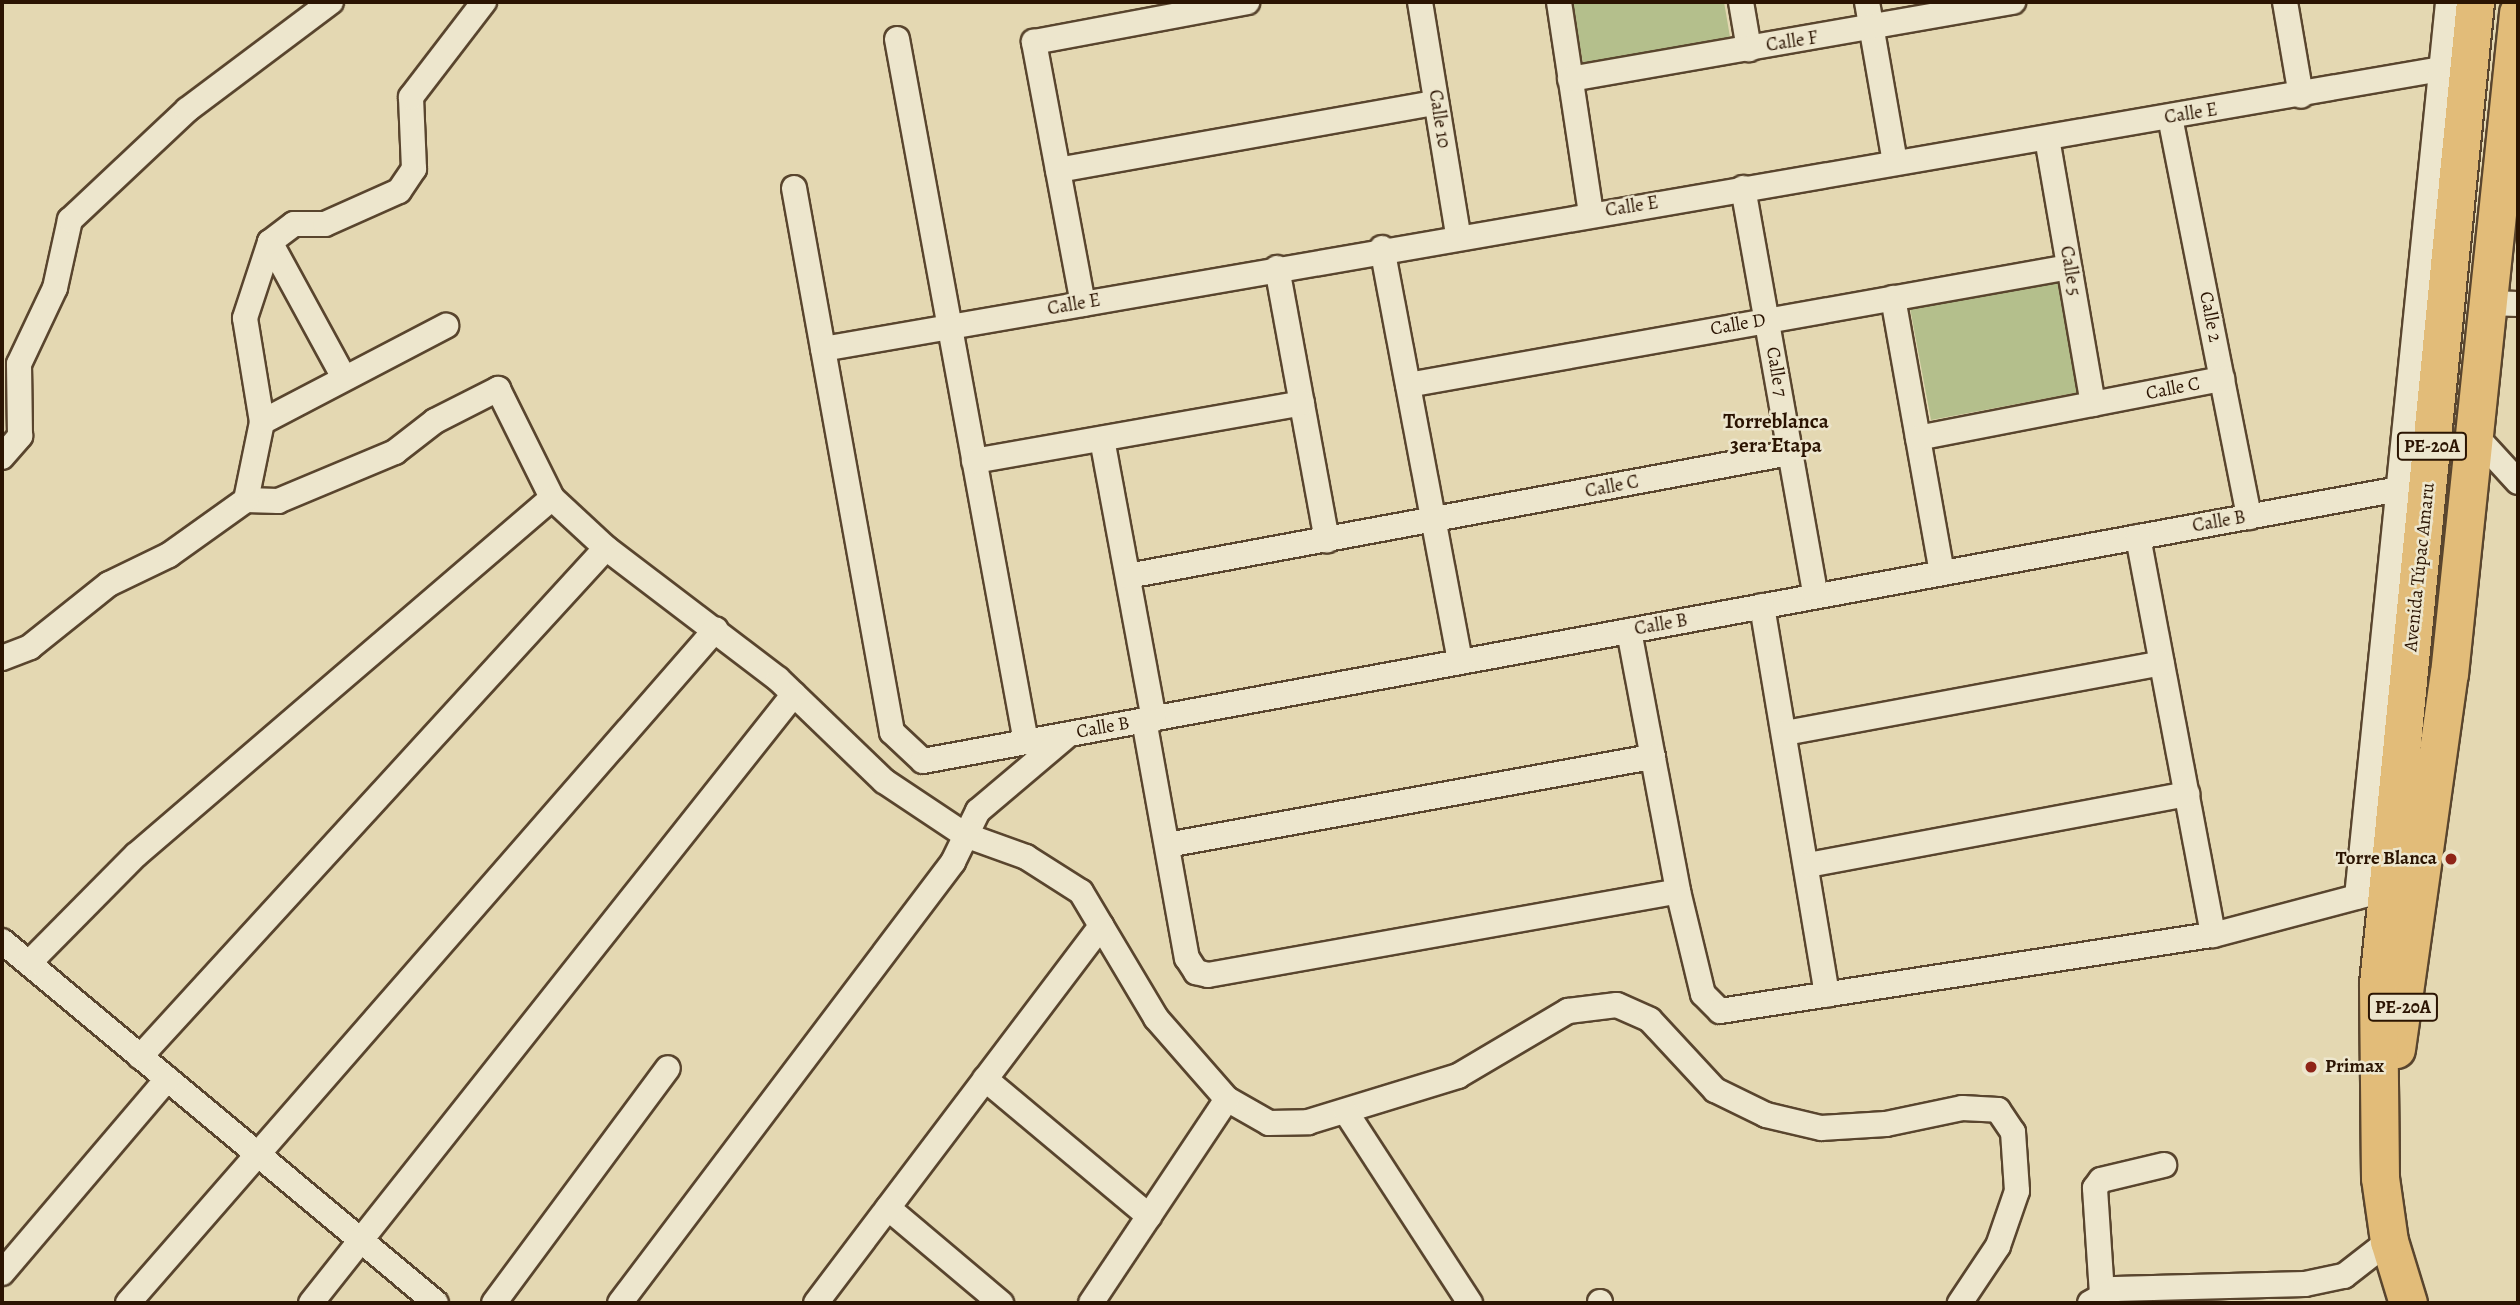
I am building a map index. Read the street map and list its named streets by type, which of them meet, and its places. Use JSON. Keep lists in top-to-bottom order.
{
  "streets": {
    "highway": ["PE-20A", "Avenida Túpac Amaru"],
    "street": [
      "Calle F",
      "Calle E",
      "Calle 10",
      "Calle 5",
      "Calle 2",
      "Calle D",
      "Calle 7",
      "Calle C",
      "Calle B"
    ]
  },
  "crossings": [
    ["Calle E", "Calle 10"],
    ["Calle E", "Calle 5"],
    ["Calle E", "Calle 2"],
    ["Calle E", "Calle 7"],
    ["Calle E", "Calle B"],
    ["Calle 5", "Calle D"],
    ["Calle 5", "Calle C"],
    ["Calle 2", "Calle C"],
    ["Calle 2", "Calle B"],
    ["Calle D", "Calle 7"],
    ["Calle 7", "Calle C"],
    ["Calle 7", "Calle B"]
  ],
  "districts": ["Torreblanca 3era Etapa"],
  "places": ["Torre Blanca", "Primax"]
}
